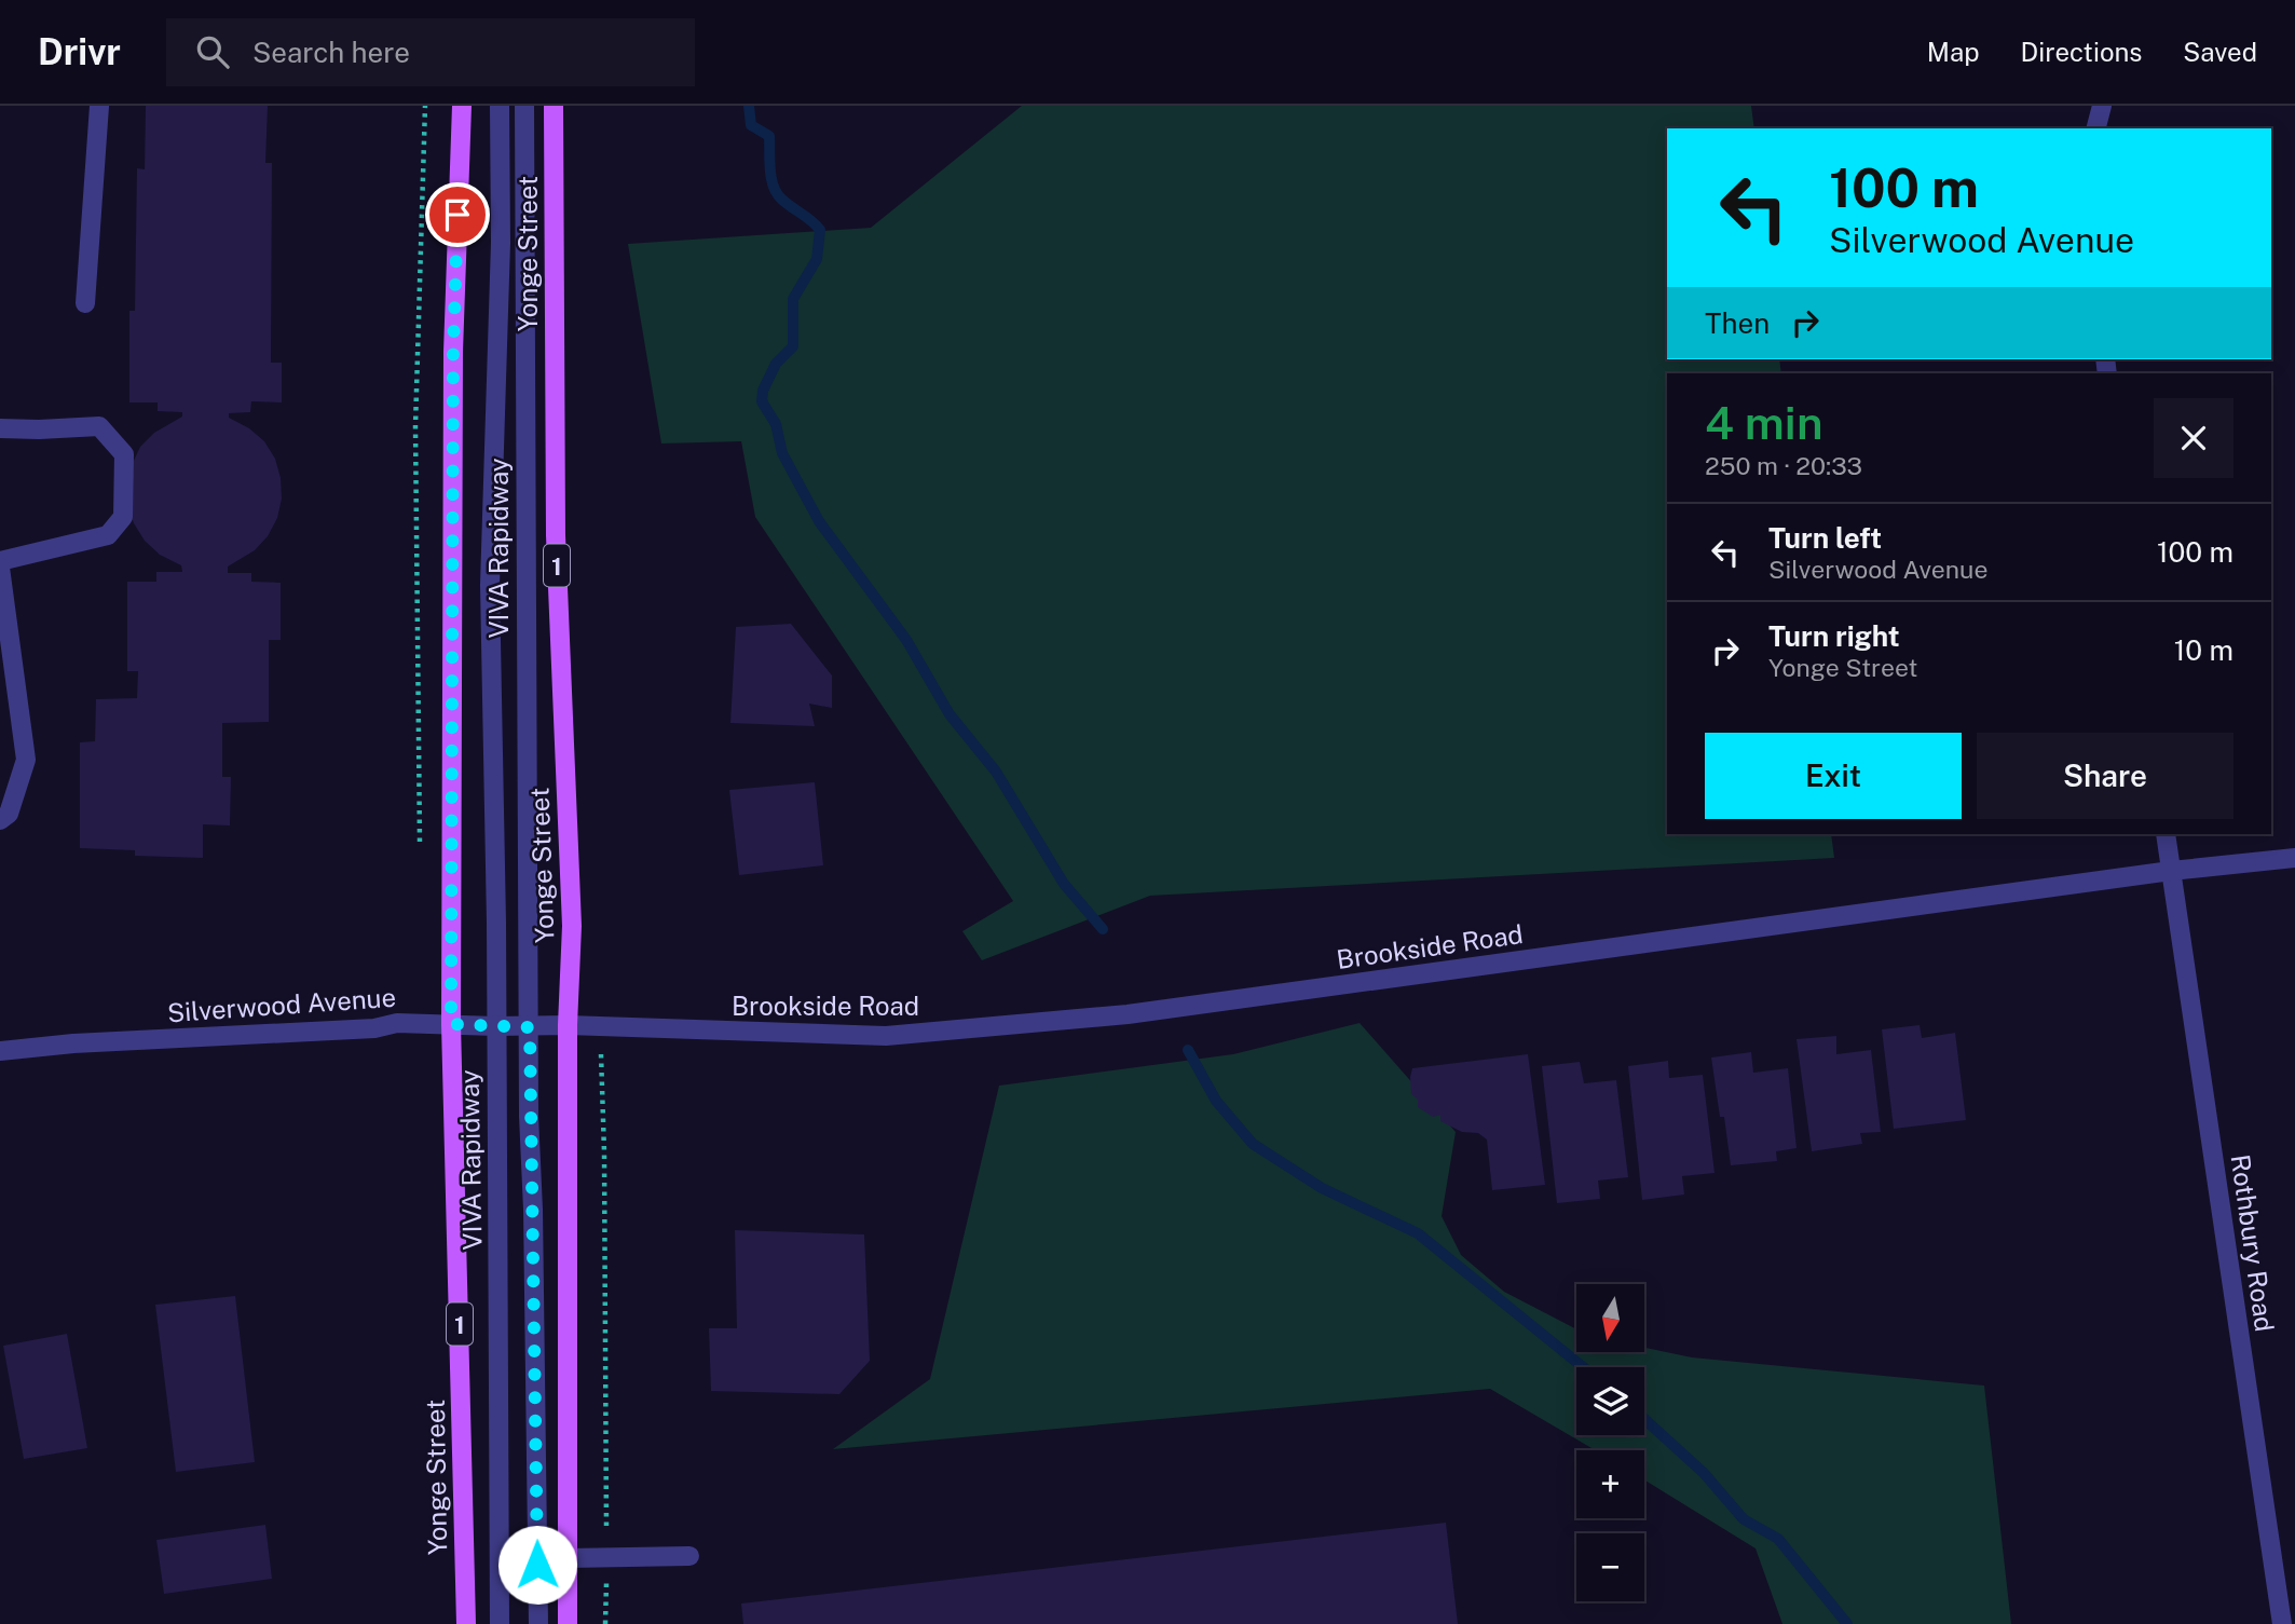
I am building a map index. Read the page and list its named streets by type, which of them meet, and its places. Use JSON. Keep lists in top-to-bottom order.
{
  "streets": {
    "main road": ["Yonge Street", "1"],
    "street": [
      "VIVA Rapidway",
      "Brookside Road",
      "Silverwood Avenue",
      "Rothbury Road"
    ]
  },
  "crossings": [
    ["Yonge Street", "Brookside Road"],
    ["Yonge Street", "Silverwood Avenue"],
    ["VIVA Rapidway", "Silverwood Avenue"],
    ["Brookside Road", "Silverwood Avenue"],
    ["Brookside Road", "Rothbury Road"]
  ],
  "north": "bottom",
  "page": {
    "header": "Drivr",
    "search": "Search here",
    "nav": ["Map", "Directions", "Saved"],
    "turn": ["100 m", "Silverwood Avenue"],
    "then": "Then",
    "heading": ["4 min", "250 m · 20:33"],
    "list": [
      {
        "name": "Turn left",
        "note": "Silverwood Avenue",
        "value": "100 m"
      },
      {
        "name": "Turn right",
        "note": "Yonge Street",
        "value": "10 m"
      }
    ],
    "buttons": ["Exit", "Share"],
    "map_buttons": ["+", "−"]
  }
}
